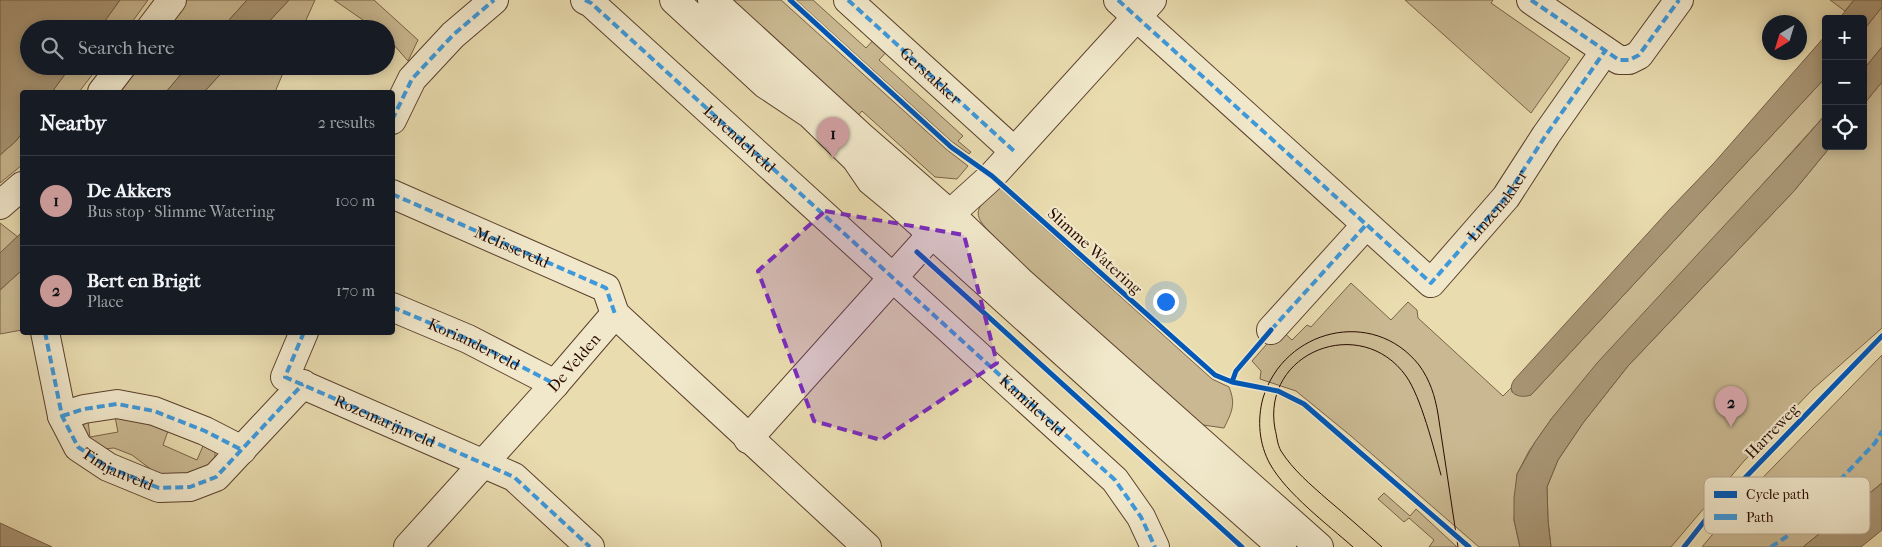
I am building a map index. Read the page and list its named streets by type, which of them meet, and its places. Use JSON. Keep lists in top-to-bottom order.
{
  "streets": {
    "street": [
      "Gerstakker",
      "Lavendelveld",
      "Linzenakker",
      "Melisseveld",
      "Korianderveld",
      "De Velden",
      "Kamilleveld",
      "Rozemarijnveld",
      "Timjanveld"
    ],
    "cycle path": ["Slimme Watering", "Harreweg"]
  },
  "crossings": [
    ["Lavendelveld", "Kamilleveld"],
    ["Melisseveld", "De Velden"],
    ["Korianderveld", "De Velden"],
    ["De Velden", "Rozemarijnveld"],
    ["Rozemarijnveld", "Timjanveld"]
  ],
  "legend": ["Cycle path", "Path"],
  "north": "bottom left",
  "page": {
    "map_buttons": ["+", "−"],
    "search": "Search here",
    "heading": ["Nearby", "2 results"],
    "pins": ["1", "2"],
    "list": [
      {
        "mark": "1",
        "name": "De Akkers",
        "note": "Bus stop · Slimme Watering",
        "value": "100 m"
      },
      {
        "mark": "2",
        "name": "Bert en Brigit",
        "note": "Place",
        "value": "170 m"
      }
    ]
  }
}
